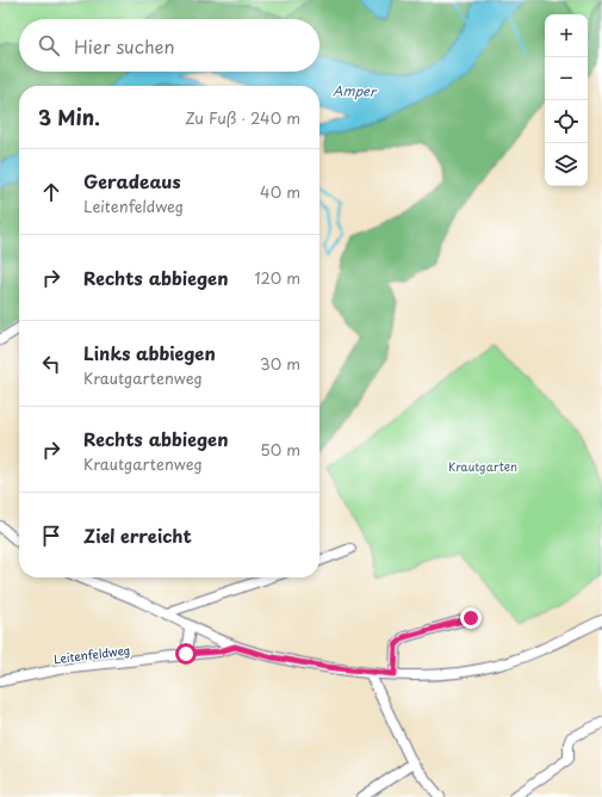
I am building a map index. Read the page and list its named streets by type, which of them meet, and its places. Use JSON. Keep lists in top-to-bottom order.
{
  "streets": {
    "street": ["Leitenfeldweg"]
  },
  "water": ["Amper"],
  "parks": ["Krautgarten"],
  "page": {
    "map_buttons": ["+", "−"],
    "search": "Hier suchen",
    "heading": ["3 Min.", "Zu Fuß · 240 m"],
    "list": [
      ["Geradeaus", "Leitenfeldweg", "40 m"],
      ["Rechts abbiegen", "120 m"],
      ["Links abbiegen", "Krautgartenweg", "30 m"],
      ["Rechts abbiegen", "Krautgartenweg", "50 m"],
      "Ziel erreicht"
    ]
  }
}
